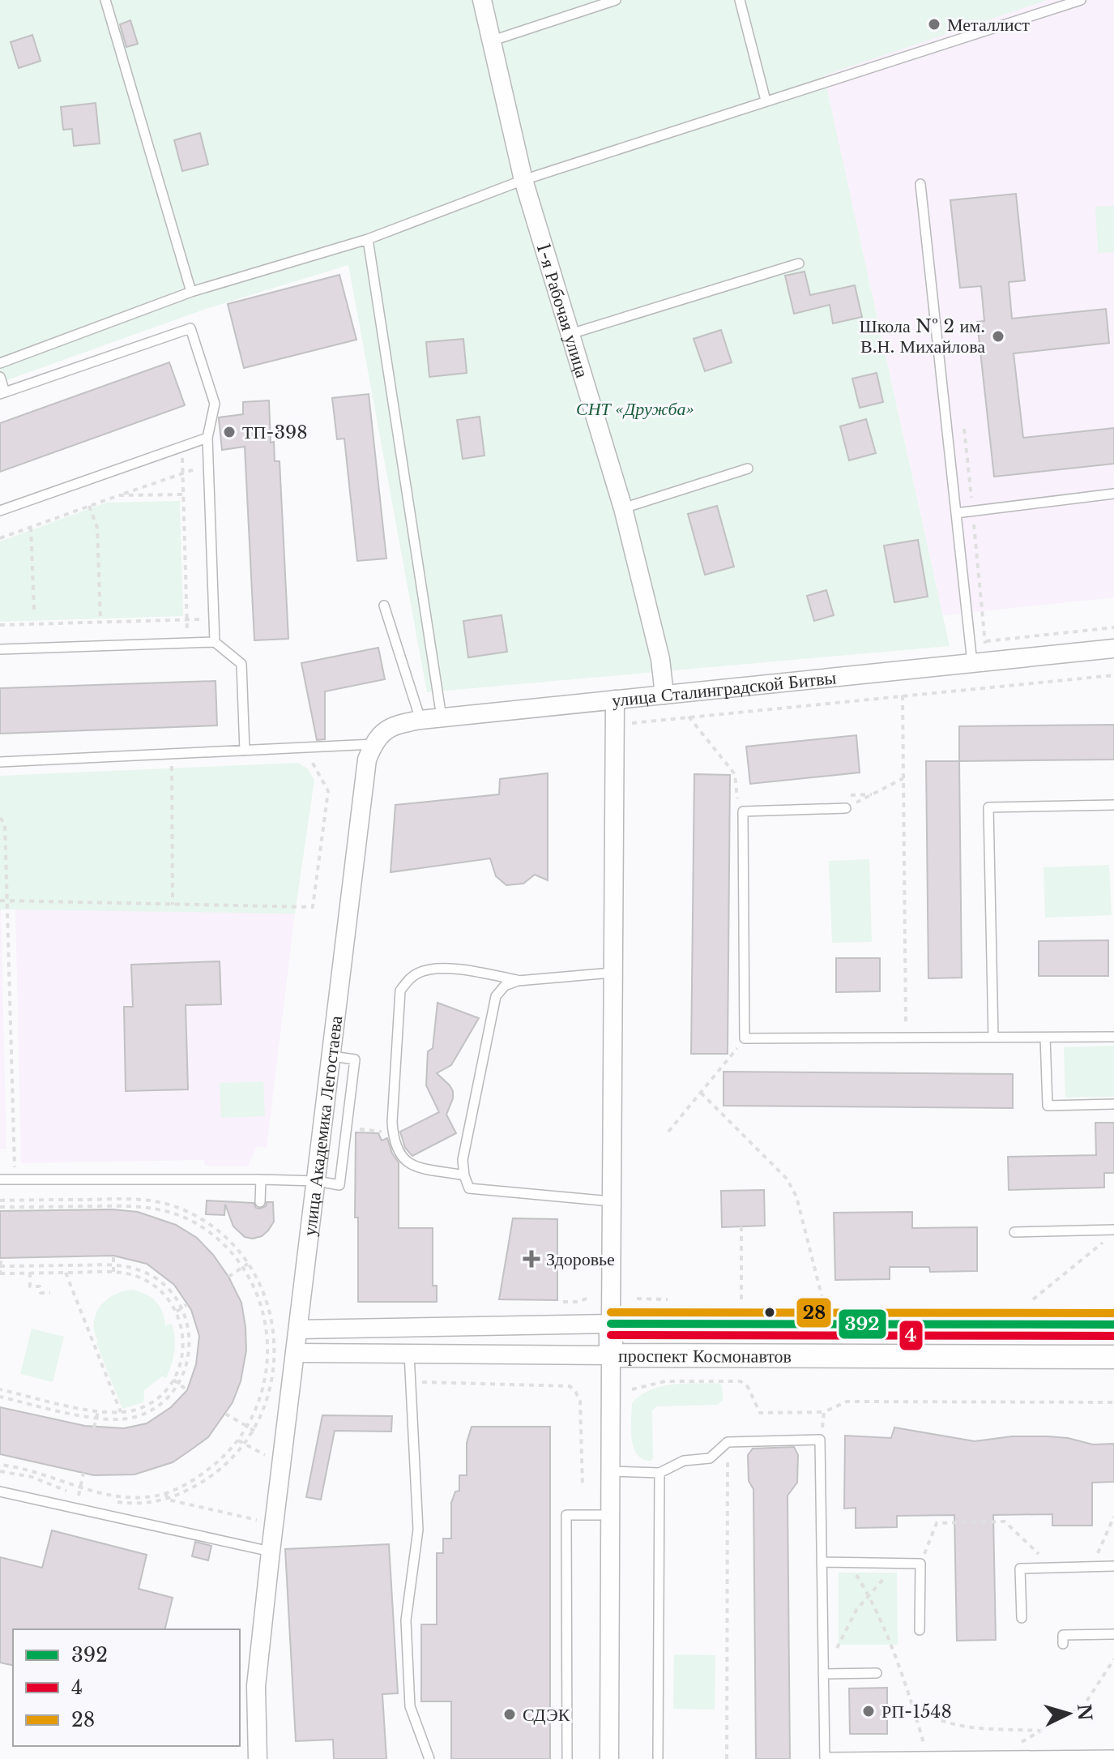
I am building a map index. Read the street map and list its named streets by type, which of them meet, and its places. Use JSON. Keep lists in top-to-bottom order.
{
  "streets": {
    "street": [
      "1-я Рабочая улица",
      "улица Сталинградской Битвы",
      "улица Академика Легостаева",
      "проспект Космонавтов"
    ]
  },
  "crossings": [
    ["1-я Рабочая улица", "улица Сталинградской Битвы"],
    ["улица Сталинградской Битвы", "проспект Космонавтов"],
    ["улица Академика Легостаева", "проспект Космонавтов"]
  ],
  "parks": ["СНТ «Дружба»"],
  "places": {
    "other": [
      "Металлист",
      "Школа № 2 им. В.Н. Михайлова",
      "ТП-398",
      "РП-1548",
      "СДЭК"
    ],
    "health": ["Здоровье"]
  },
  "lines": ["transit line 28", "transit line 392", "transit line 4"],
  "legend": ["392", "4", "28"],
  "north": "right"
}
